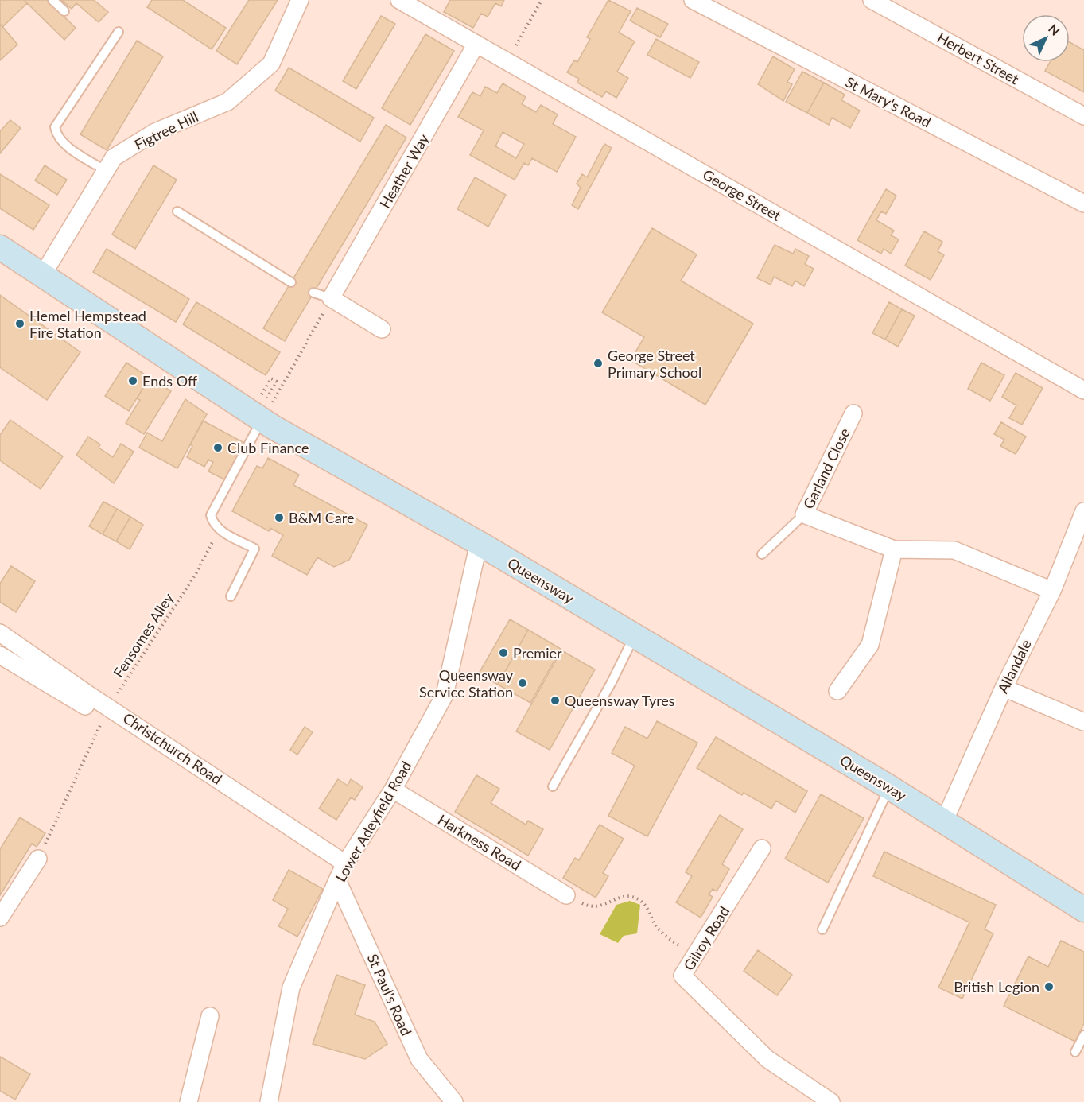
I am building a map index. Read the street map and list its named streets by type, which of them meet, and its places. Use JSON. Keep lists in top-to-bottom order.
{
  "streets": {
    "main road": ["Queensway"],
    "street": [
      "Herbert Street",
      "St Mary's Road",
      "Figtree Hill",
      "Heather Way",
      "George Street",
      "Garland Close",
      "Allandale",
      "Christchurch Road",
      "Lower Adeyfield Road",
      "Harkness Road",
      "Gilroy Road",
      "St Paul's Road"
    ],
    "path": ["Fensomes Alley"]
  },
  "crossings": [
    ["Figtree Hill", "Queensway"],
    ["Heather Way", "George Street"],
    ["Garland Close", "Allandale"],
    ["Queensway", "Allandale"],
    ["Queensway", "Lower Adeyfield Road"],
    ["Fensomes Alley", "Christchurch Road"],
    ["Christchurch Road", "Lower Adeyfield Road"],
    ["Lower Adeyfield Road", "Harkness Road"],
    ["Lower Adeyfield Road", "St Paul's Road"]
  ],
  "places": [
    "Hemel Hempstead Fire Station",
    "George Street Primary School",
    "Ends Off",
    "Club Finance",
    "B&M Care",
    "Premier",
    "Queensway Service Station",
    "Queensway Tyres",
    "British Legion"
  ],
  "north": "top right"
}
